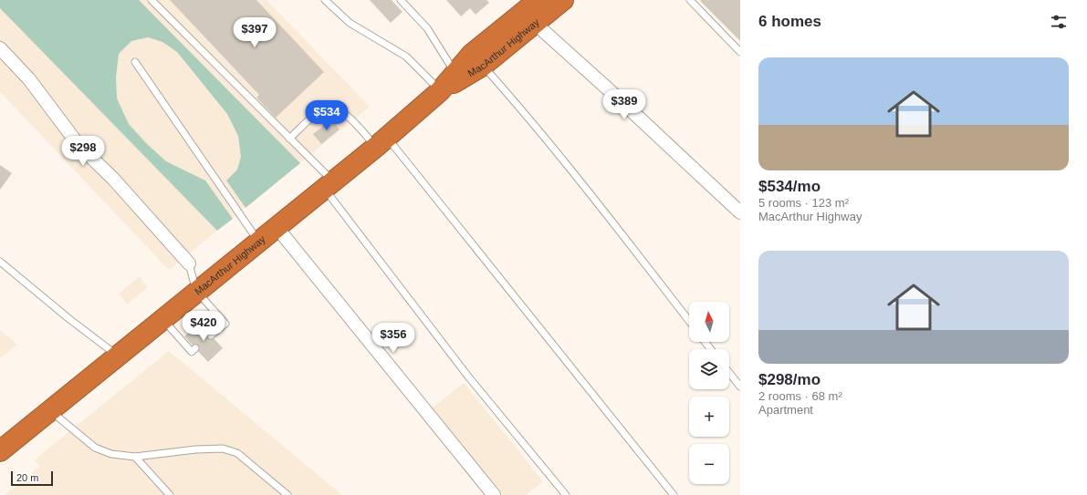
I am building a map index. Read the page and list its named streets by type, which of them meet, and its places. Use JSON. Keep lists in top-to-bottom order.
{
  "streets": {
    "highway": ["MacArthur Highway"]
  },
  "scale_bar": "20 m",
  "north": "top",
  "page": {
    "heading": "6 homes",
    "price": [
      "$397",
      "$389",
      "$534",
      "$298",
      "$420",
      "$356"
    ],
    "list": [
      {
        "name": "$534/mo",
        "note": "5 rooms · 123 m² · MacArthur Highway"
      },
      {
        "name": "$298/mo",
        "note": "2 rooms · 68 m² · Apartment"
      }
    ],
    "map_buttons": ["+", "−"],
    "scale": "20 m"
  }
}
